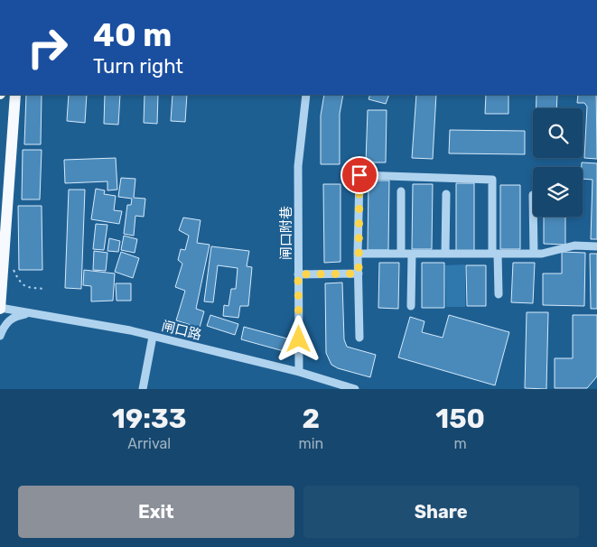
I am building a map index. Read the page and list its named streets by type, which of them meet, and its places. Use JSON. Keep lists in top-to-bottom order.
{
  "streets": {
    "street": ["闸口附巷", "闸口路"]
  },
  "crossings": [
    ["闸口附巷", "闸口路"]
  ],
  "page": {
    "turn": ["40 m", "Turn right"],
    "eta": [
      "19:33",
      "Arrival",
      "2",
      "min",
      "150",
      "m"
    ],
    "buttons": ["Exit", "Share"]
  }
}
